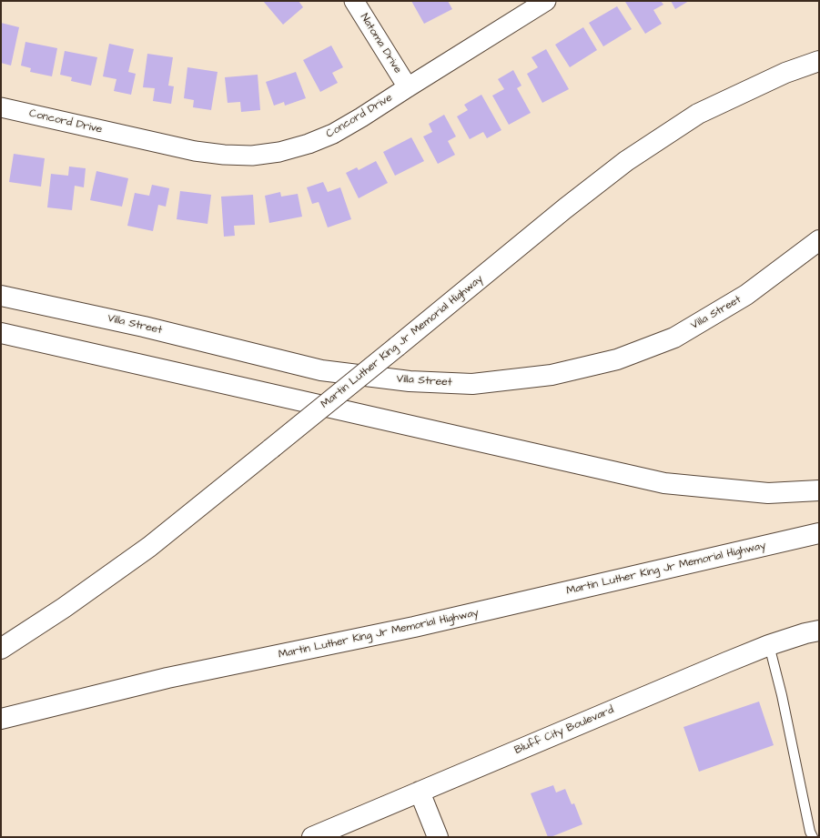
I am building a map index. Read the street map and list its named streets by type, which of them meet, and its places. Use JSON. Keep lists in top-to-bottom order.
{
  "streets": {
    "main road": ["Villa Street", "Martin Luther King Jr Memorial Highway", "Bluff City Boulevard"],
    "street": ["Natoma Drive", "Concord Drive"]
  },
  "crossings": [
    ["Natoma Drive", "Concord Drive"]
  ]
}
